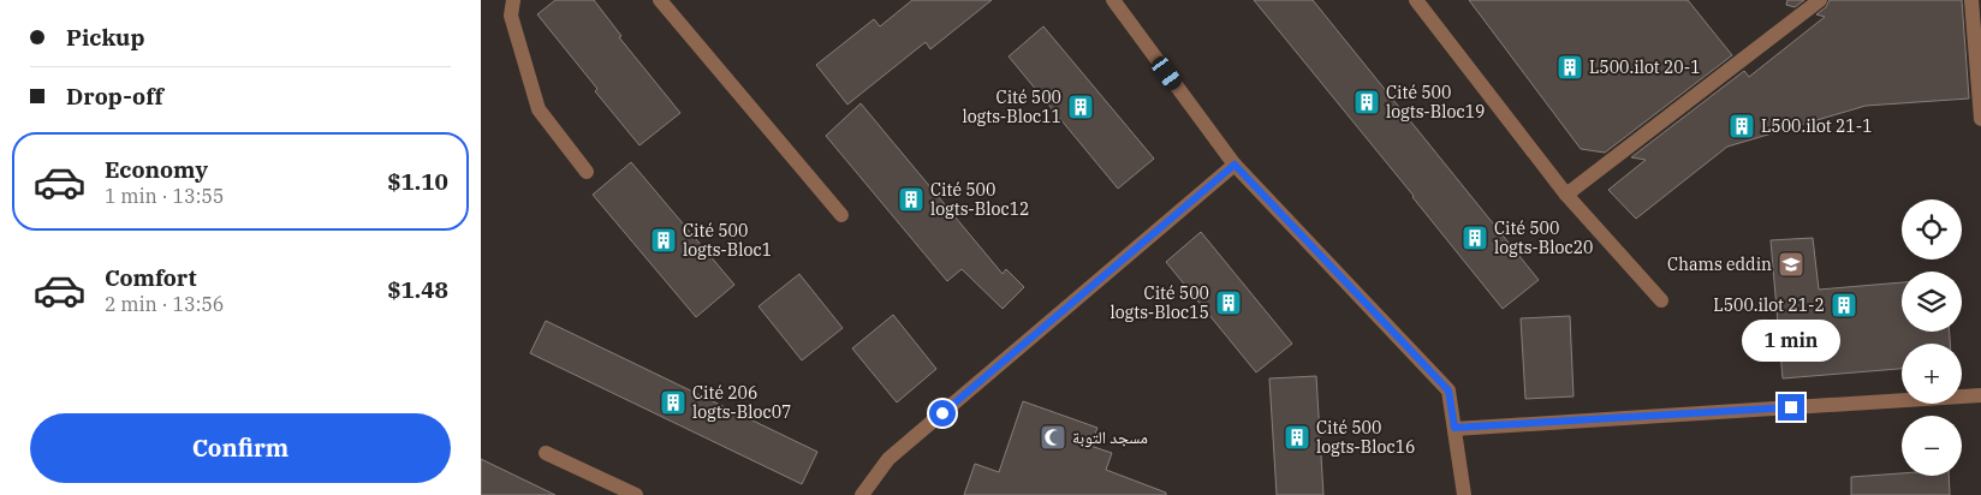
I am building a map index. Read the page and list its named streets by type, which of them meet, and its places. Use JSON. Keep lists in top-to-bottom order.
{
  "places": {
    "building": [
      "L500.ilot 20-1",
      "Cité 500 logts-Bloc19",
      "Cité 500 logts-Bloc11",
      "L500.ilot 21-1",
      "Cité 500 logts-Bloc12",
      "Cité 500 logts-Bloc20",
      "Cité 500 logts-Bloc1",
      "Cité 500 logts-Bloc15",
      "L500.ilot 21-2",
      "Cité 206 logts-Bloc07",
      "Cité 500 logts-Bloc16"
    ],
    "school or university": ["Chams eddin"],
    "mosque": ["مسجد التوبة"]
  },
  "page": {
    "banner": ["Pickup", "Drop-off"],
    "list": [
      {
        "name": "Economy",
        "note": "1 min · 13:55",
        "value": "$1.10"
      },
      {
        "name": "Comfort",
        "note": "2 min · 13:56",
        "value": "$1.48"
      }
    ],
    "map_buttons": ["+", "−"],
    "bubble": "1 min",
    "buttons": "Confirm"
  }
}
